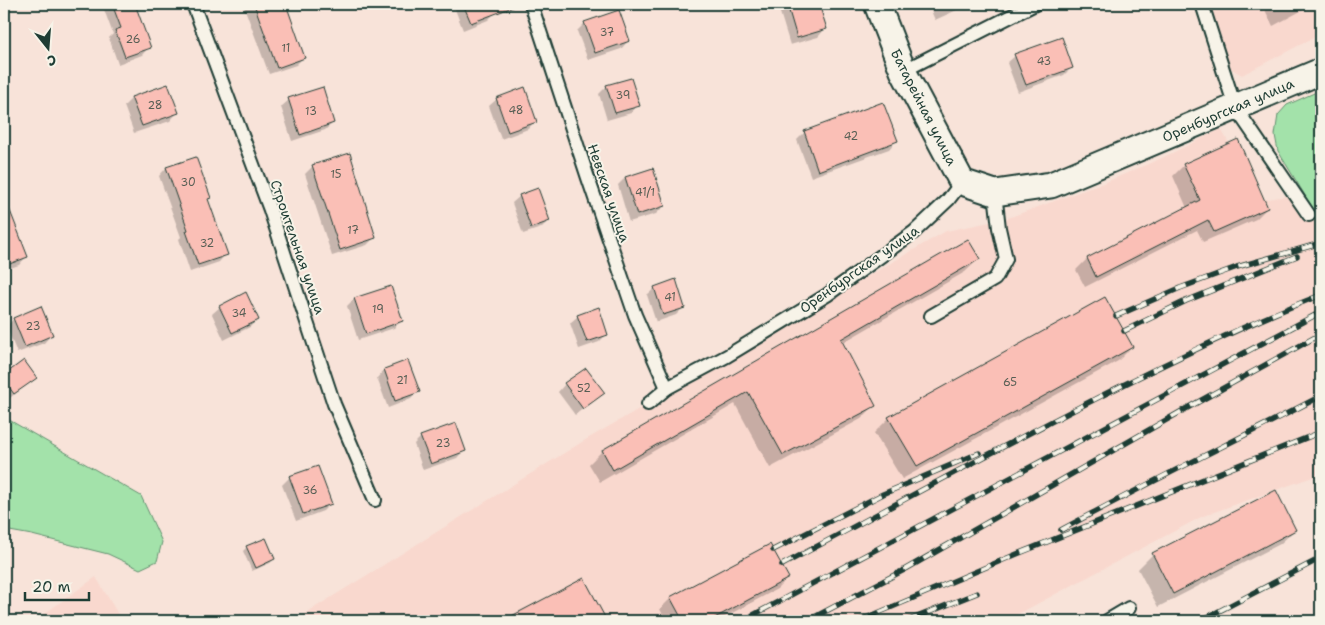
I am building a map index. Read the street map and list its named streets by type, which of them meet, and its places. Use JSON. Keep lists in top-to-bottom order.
{
  "streets": {
    "street": ["Батарейная улица", "Оренбургская улица"],
    "lane": ["Невская улица", "Строительная улица"]
  },
  "crossings": [
    ["Батарейная улица", "Оренбургская улица"],
    ["Оренбургская улица", "Невская улица"]
  ],
  "house_numbers": [
    "37",
    "26",
    "11",
    "43",
    "39",
    "28",
    "48",
    "13",
    "42",
    "15",
    "30",
    "41/1",
    "17",
    "32",
    "41",
    "19",
    "34",
    "23",
    "21",
    "65",
    "52",
    "23",
    "36"
  ],
  "scale_bar": "20 m",
  "north": "bottom"
}
